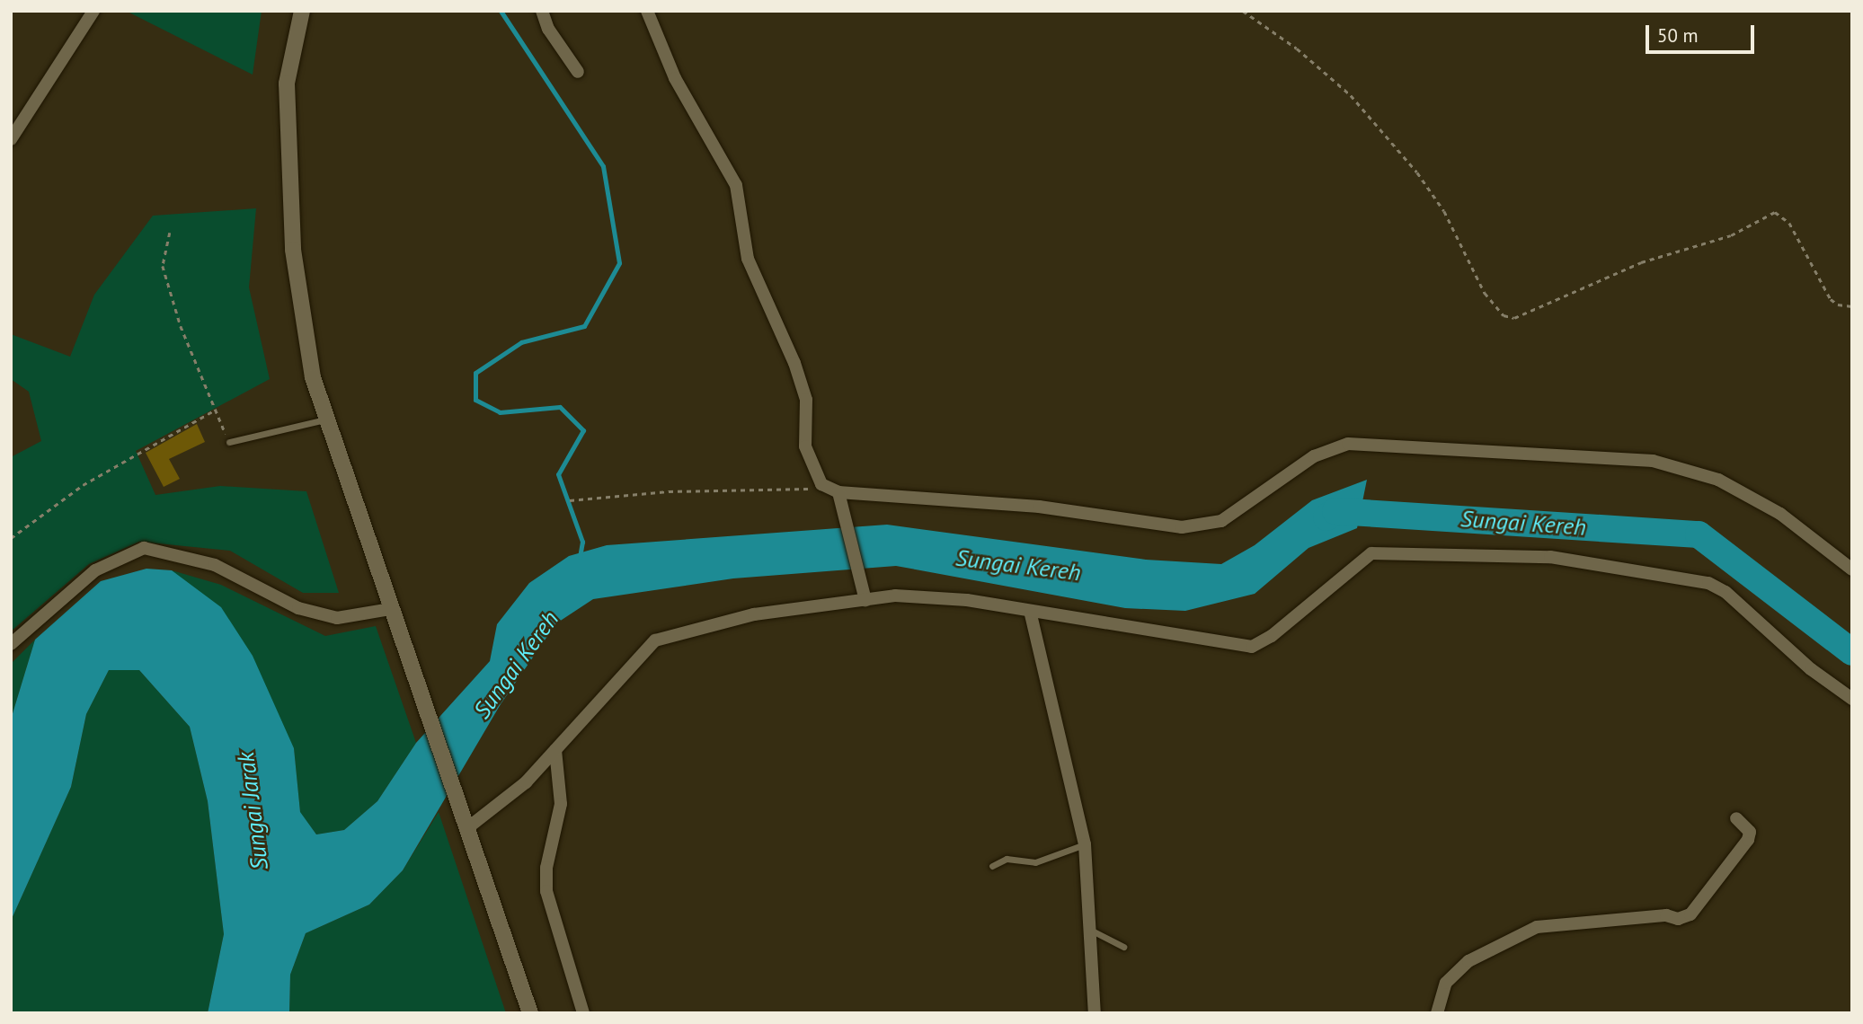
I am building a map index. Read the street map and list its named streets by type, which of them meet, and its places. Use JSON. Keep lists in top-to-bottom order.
{
  "water": ["Sungai Kereh", "Sungai Jarak"],
  "scale_bar": "50 m"
}
